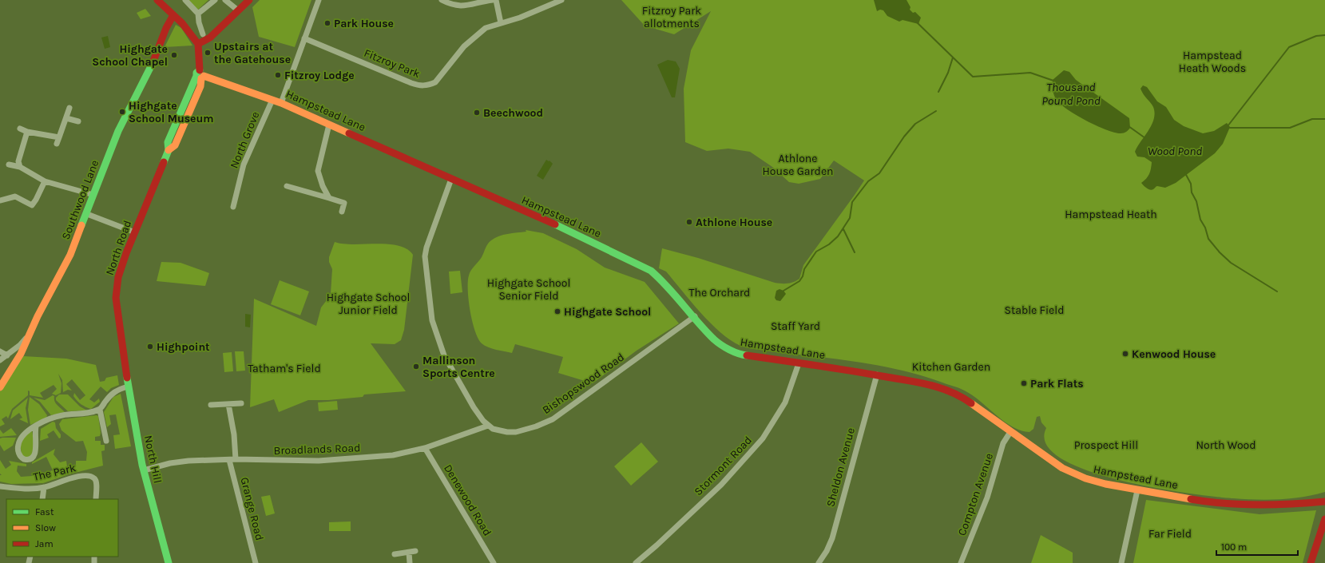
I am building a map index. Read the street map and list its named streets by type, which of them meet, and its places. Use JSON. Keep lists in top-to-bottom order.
{
  "streets": {
    "main road": [
      "Hampstead Lane",
      "Southwood Lane",
      "North Road",
      "North Hill"
    ],
    "street": [
      "Fitzroy Park",
      "North Grove",
      "Bishopswood Road",
      "Broadlands Road",
      "Stormont Road",
      "Sheldon Avenue",
      "The Park",
      "Compton Avenue",
      "Denewood Road",
      "Grange Road"
    ]
  },
  "crossings": [
    ["Hampstead Lane", "North Grove"],
    ["Hampstead Lane", "North Road"],
    ["Hampstead Lane", "Bishopswood Road"],
    ["Hampstead Lane", "Stormont Road"],
    ["Hampstead Lane", "Sheldon Avenue"],
    ["Hampstead Lane", "Compton Avenue"],
    ["North Road", "North Hill"],
    ["Bishopswood Road", "Broadlands Road"],
    ["Broadlands Road", "North Hill"],
    ["Broadlands Road", "Denewood Road"],
    ["Broadlands Road", "Grange Road"]
  ],
  "water": ["Thousand Pound Pond", "Wood Pond"],
  "parks": [
    "Fitzroy Park allotments",
    "Hampstead Heath Woods",
    "Athlone House Garden",
    "Hampstead Heath",
    "Highgate School Senior Field",
    "The Orchard",
    "Highgate School Junior Field",
    "Stable Field",
    "Staff Yard",
    "Kitchen Garden",
    "Tatham's Field",
    "Prospect Hill",
    "North Wood",
    "Far Field"
  ],
  "places": [
    "Park House",
    "Upstairs at the Gatehouse",
    "Highgate School Chapel",
    "Fitzroy Lodge",
    "Highgate School Museum",
    "Beechwood",
    "Athlone House",
    "Highgate School",
    "Highpoint",
    "Kenwood House",
    "Mallinson Sports Centre",
    "Park Flats"
  ],
  "legend": ["Fast", "Slow", "Jam"],
  "scale_bar": "100 m"
}
